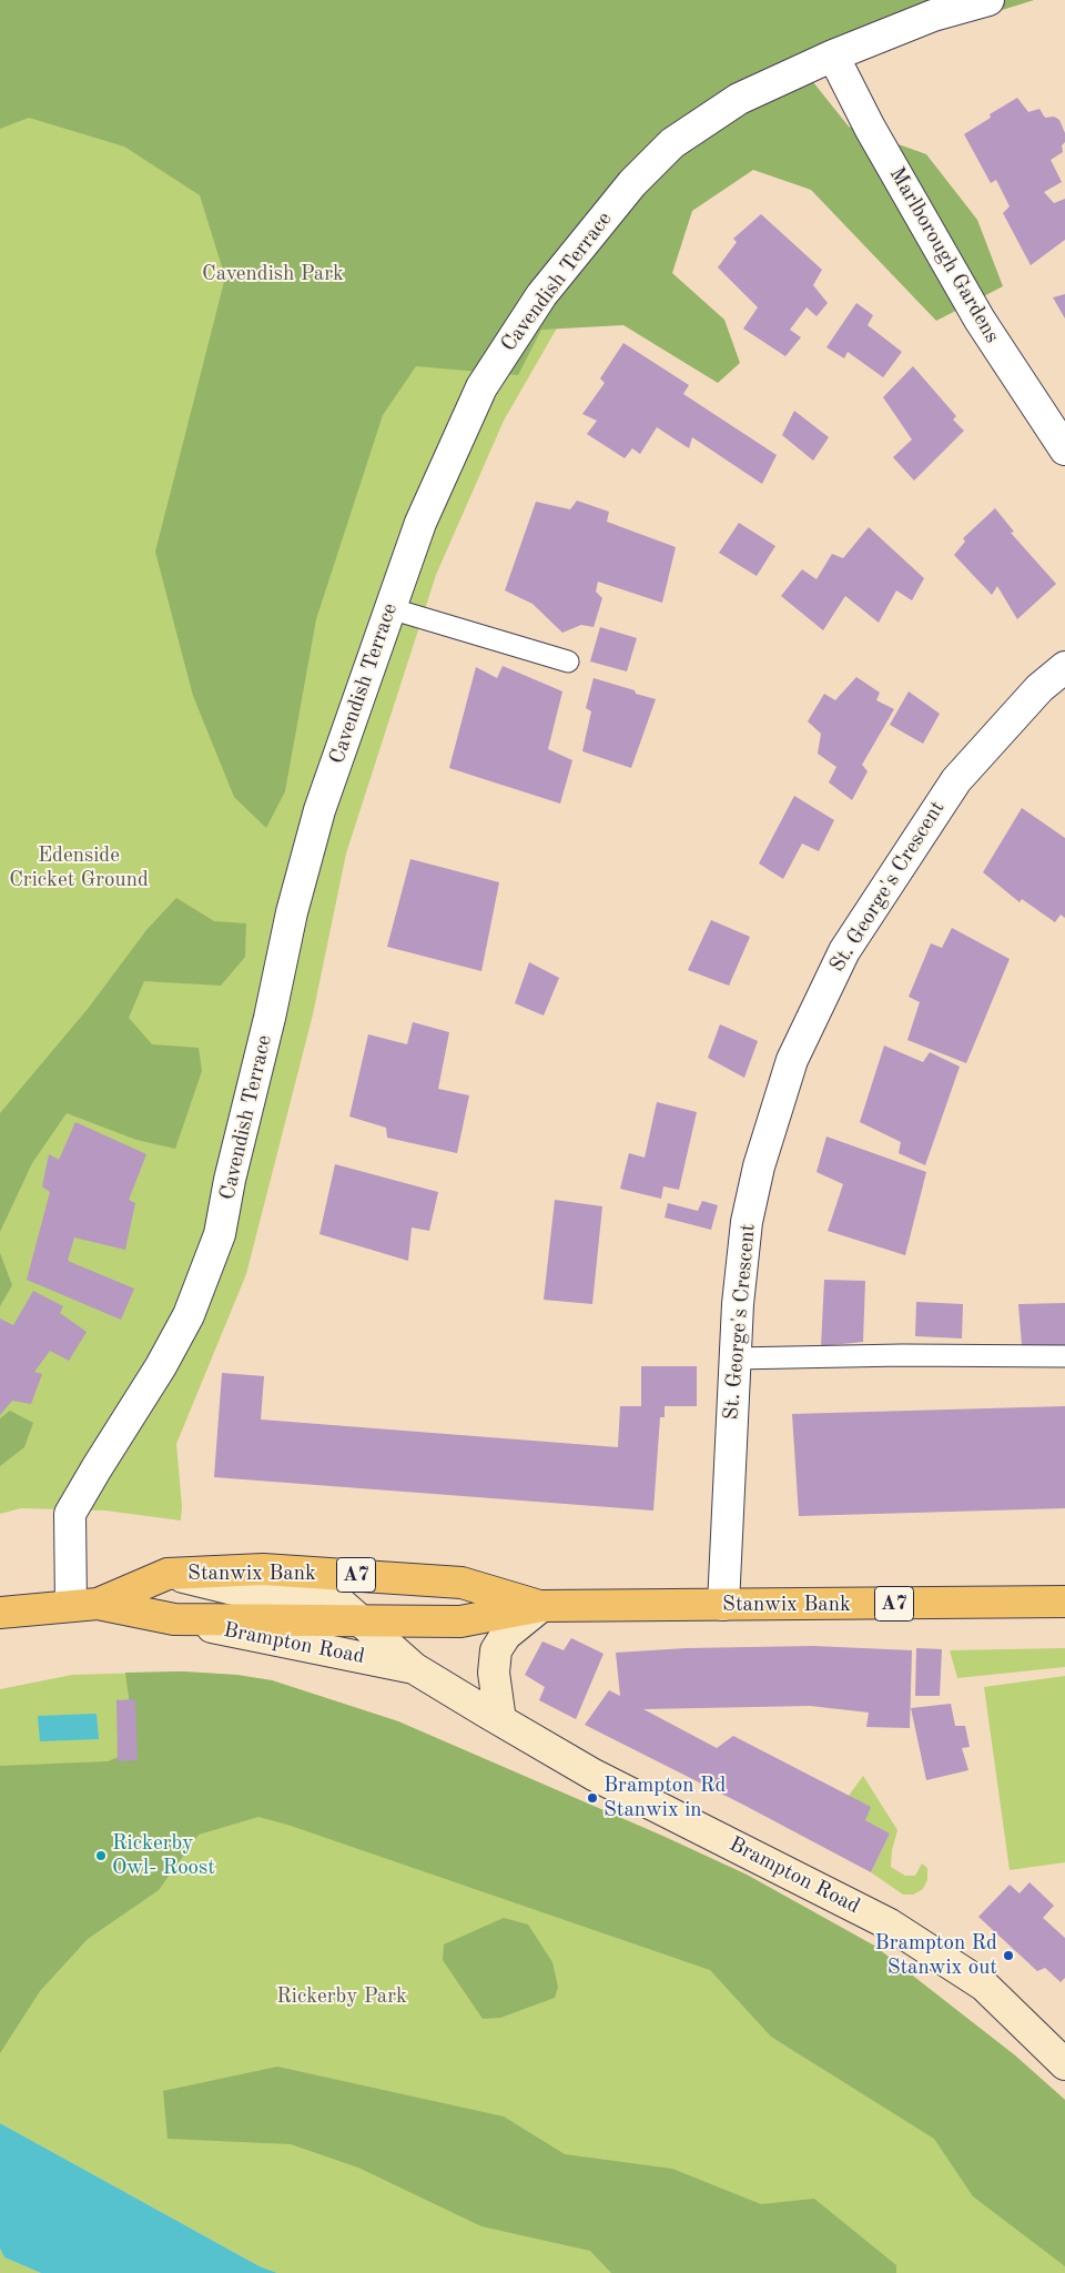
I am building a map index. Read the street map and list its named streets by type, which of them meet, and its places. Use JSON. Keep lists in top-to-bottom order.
{
  "streets": {
    "main road": ["Stanwix Bank", "A7", "Brampton Road"],
    "street": ["Marlborough Gardens", "Cavendish Terrace", "St. George's Crescent"]
  },
  "crossings": [
    ["Marlborough Gardens", "Cavendish Terrace"],
    ["Cavendish Terrace", "Stanwix Bank"],
    ["St. George's Crescent", "Stanwix Bank"],
    ["Stanwix Bank", "Brampton Road"]
  ],
  "parks": ["Cavendish Park", "Edenside Cricket Ground", "Rickerby Park"],
  "places": ["Brampton Rd Stanwix in", "Rickerby Owl- Roost", "Brampton Rd Stanwix out"]
}
